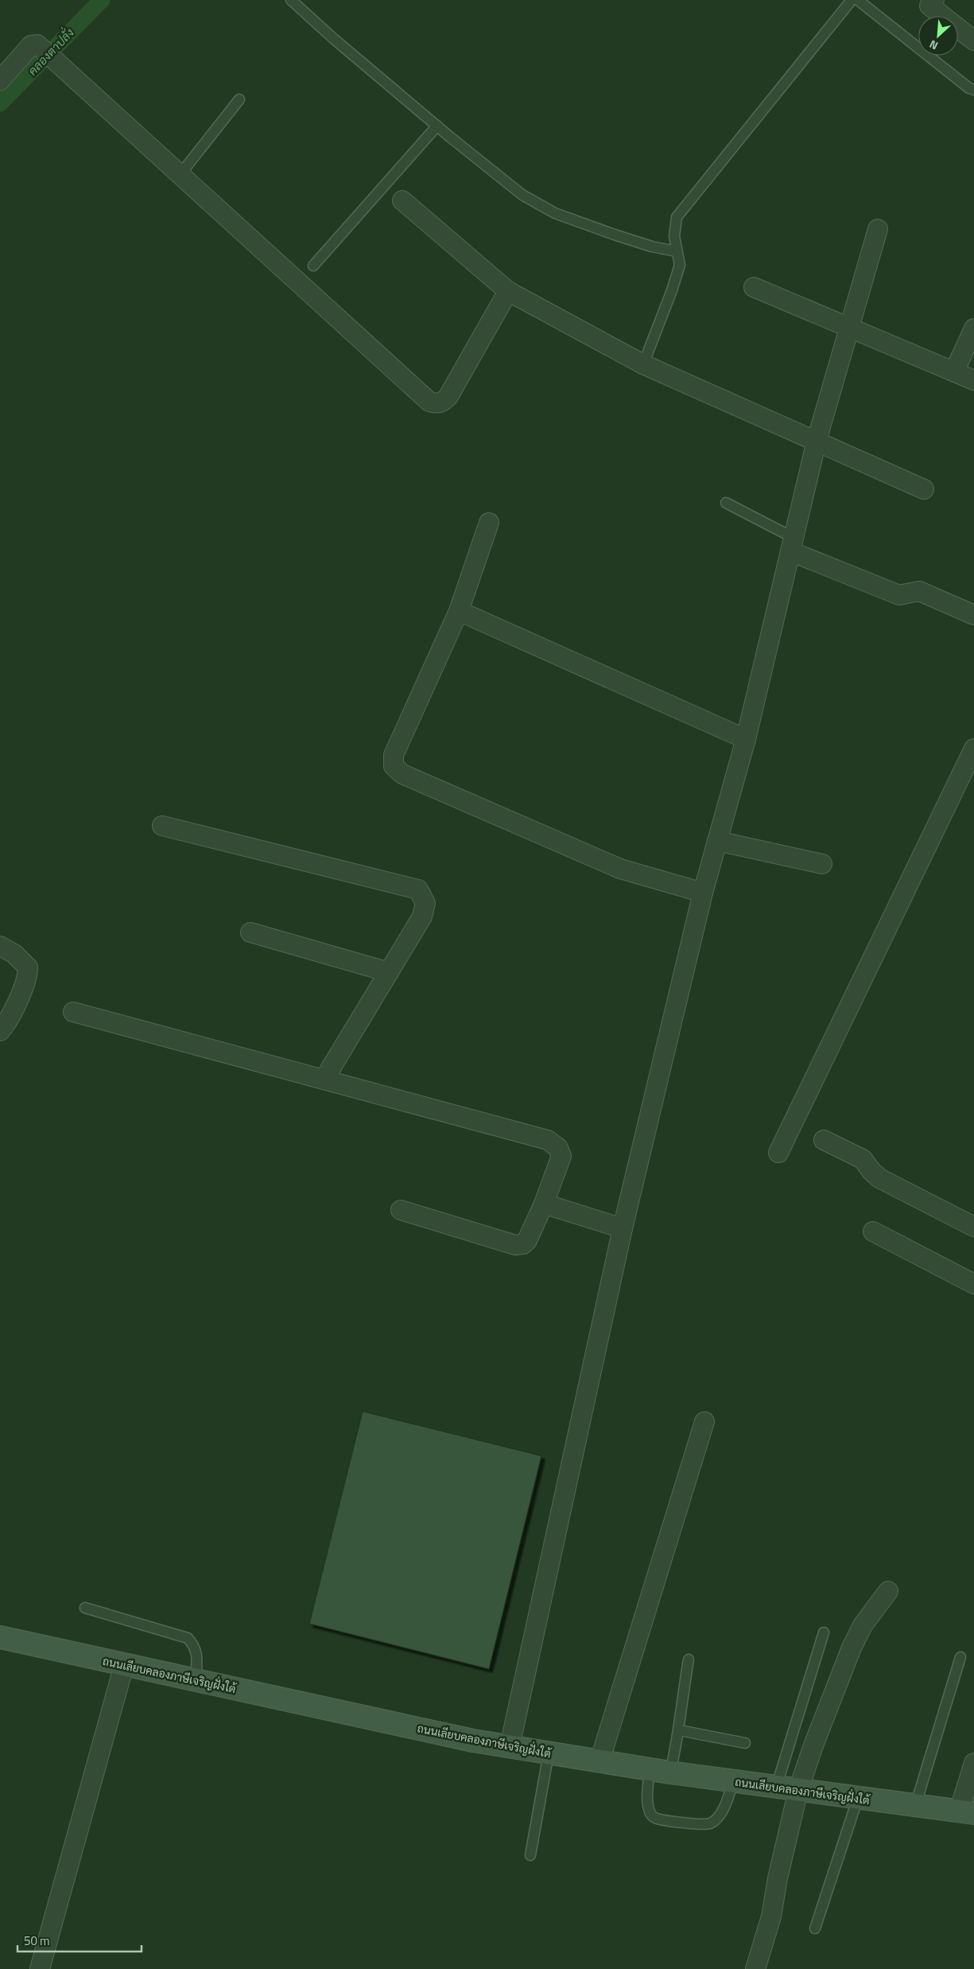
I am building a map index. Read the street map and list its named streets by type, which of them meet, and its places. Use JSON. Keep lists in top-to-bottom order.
{
  "streets": {
    "street": ["ถนนเลียบคลองภาษีเจริญฝั่งใต้"]
  },
  "water": ["คลองตาปลั่ง"],
  "scale_bar": "50 m",
  "north": "bottom left"
}
